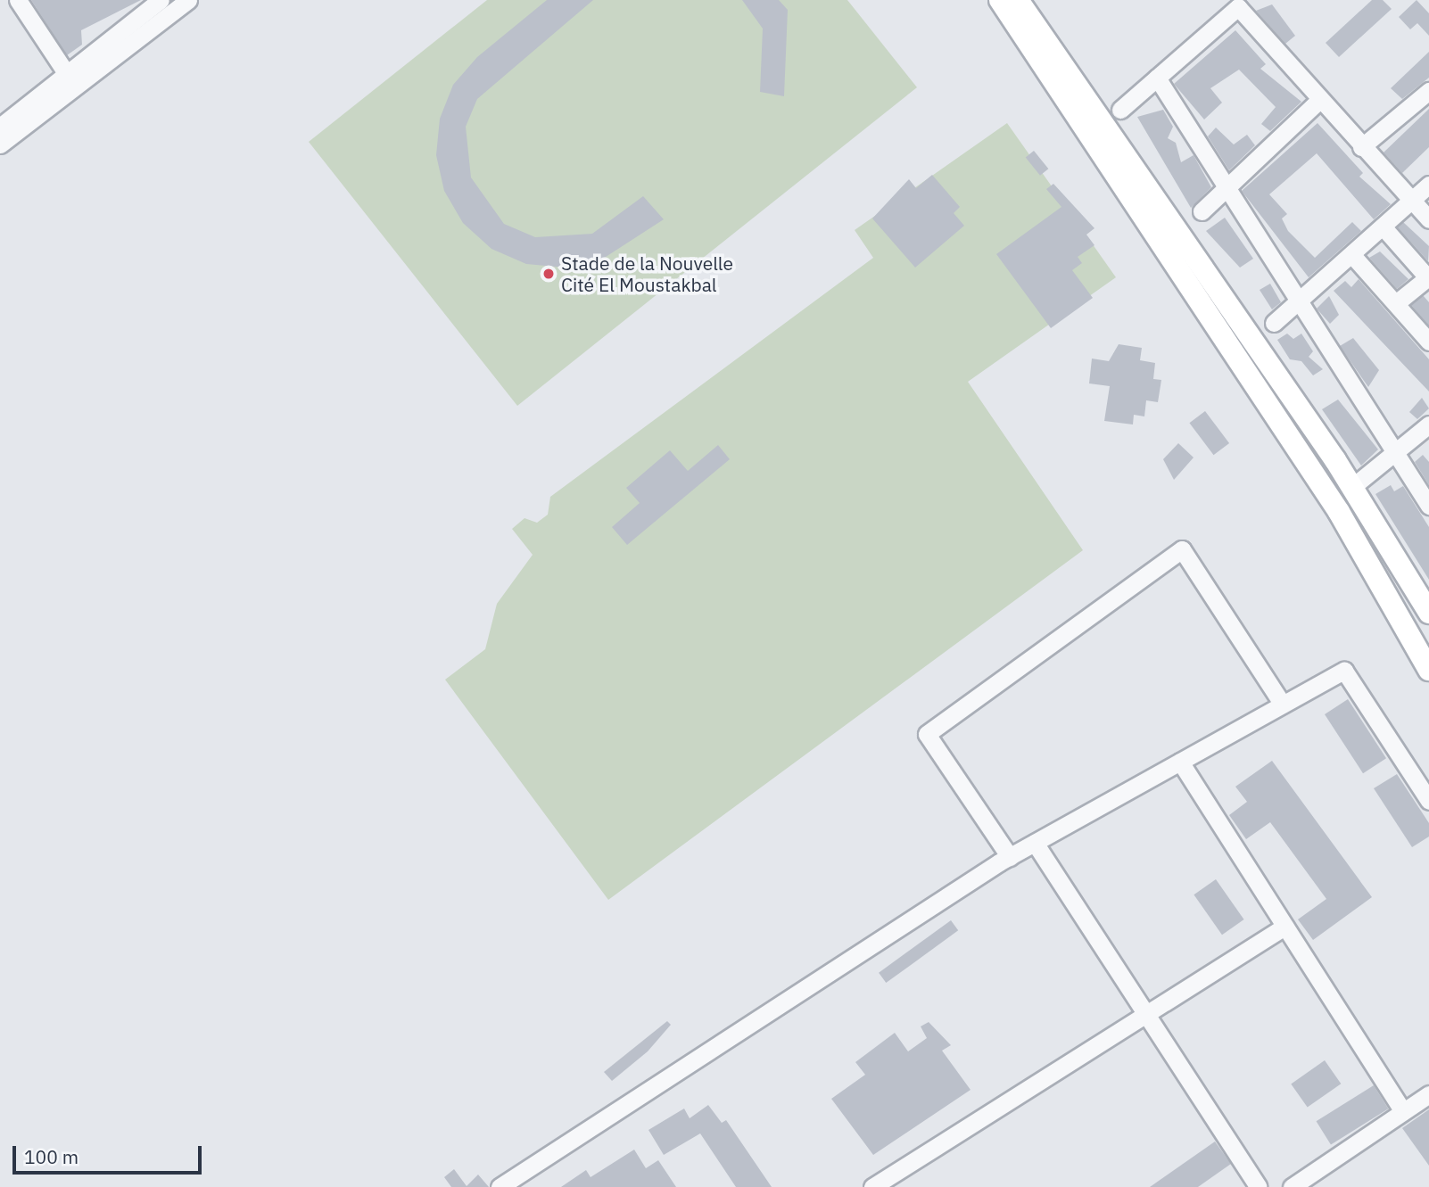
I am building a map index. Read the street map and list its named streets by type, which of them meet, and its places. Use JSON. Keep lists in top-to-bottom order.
{
  "places": ["Stade de la Nouvelle Cité El Moustakbal"],
  "scale_bar": "100 m"
}
